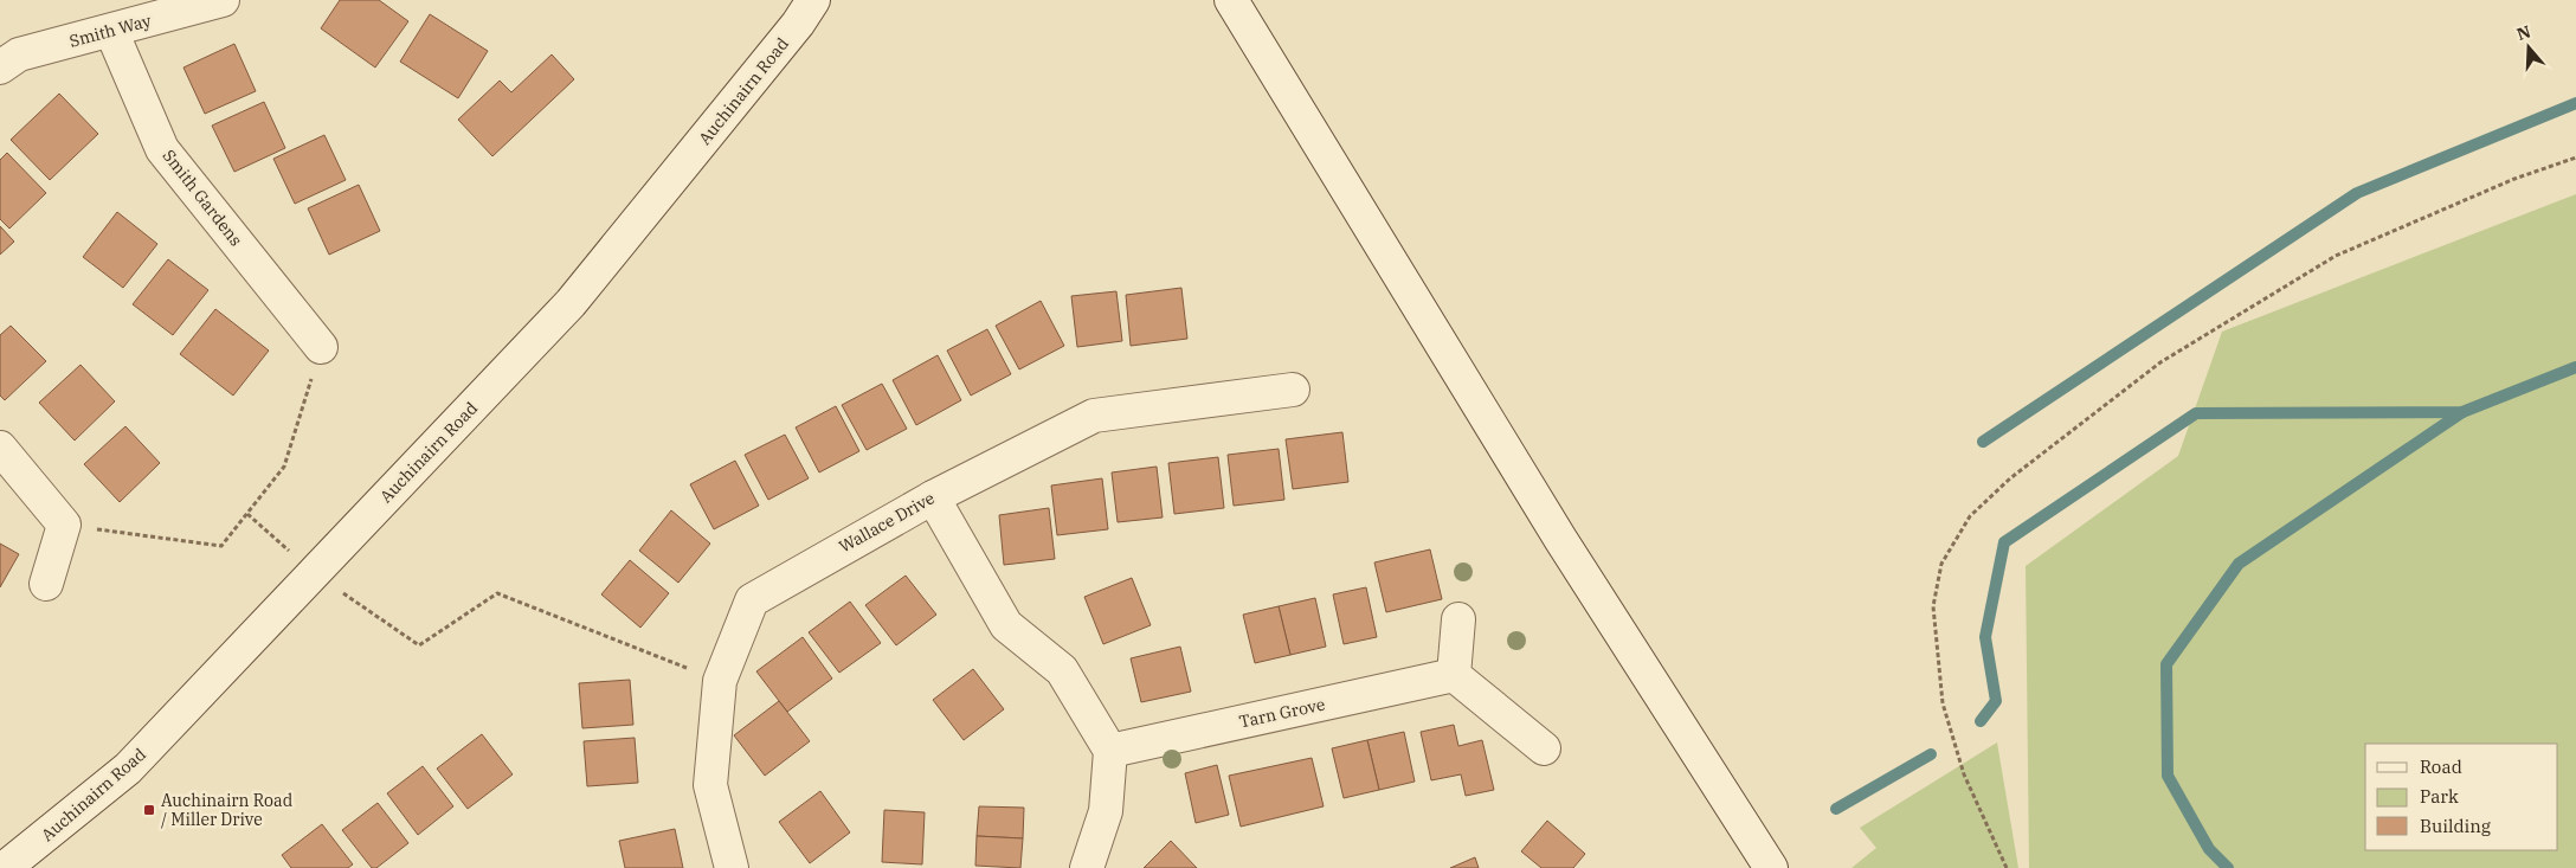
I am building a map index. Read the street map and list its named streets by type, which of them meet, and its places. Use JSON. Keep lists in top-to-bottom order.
{
  "streets": {
    "street": [
      "Smith Way",
      "Auchinairn Road",
      "Smith Gardens",
      "Wallace Drive",
      "Tarn Grove"
    ]
  },
  "crossings": [
    ["Smith Way", "Smith Gardens"]
  ],
  "places": {
    "transit": ["Auchinairn Road / Miller Drive"]
  },
  "legend": ["Road", "Park", "Building"],
  "north": "top"
}
